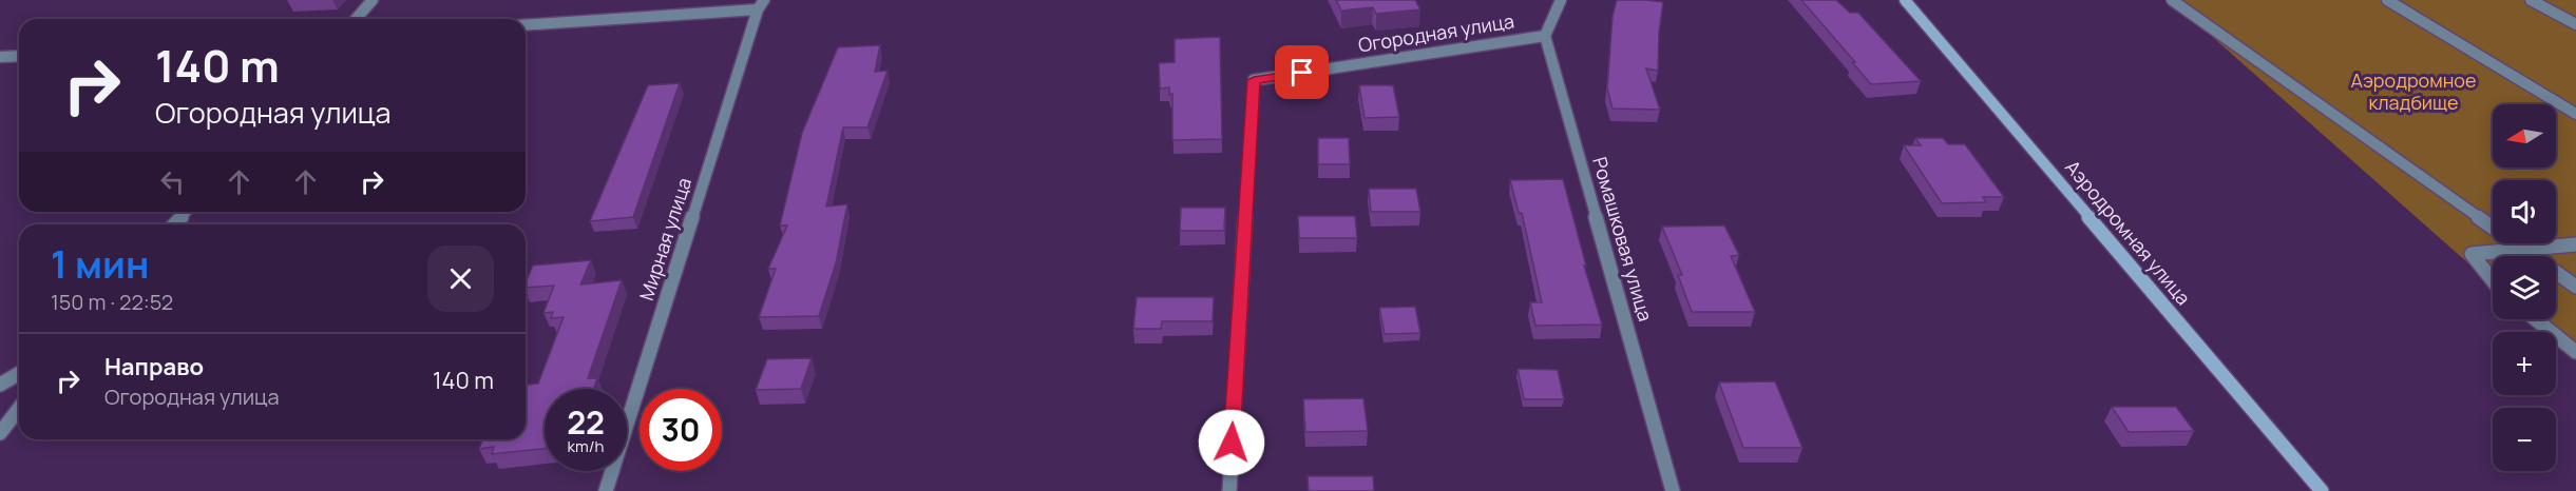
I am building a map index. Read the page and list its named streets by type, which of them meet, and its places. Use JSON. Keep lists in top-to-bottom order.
{
  "streets": {
    "street": [
      "Огородная улица",
      "Аэродромная улица",
      "Мирная улица",
      "Ромашковая улица"
    ]
  },
  "crossings": [
    ["Огородная улица", "Ромашковая улица"]
  ],
  "parks": ["Аэродромное кладбище"],
  "north": "left",
  "page": {
    "turn": ["140 m", "Огородная улица"],
    "map_buttons": ["+", "−"],
    "heading": ["1 мин", "150 m · 22:52"],
    "list": [
      {
        "name": "Направо",
        "note": "Огородная улица",
        "value": "140 m"
      }
    ],
    "speed": "22 km/h",
    "limit": "30"
  }
}
